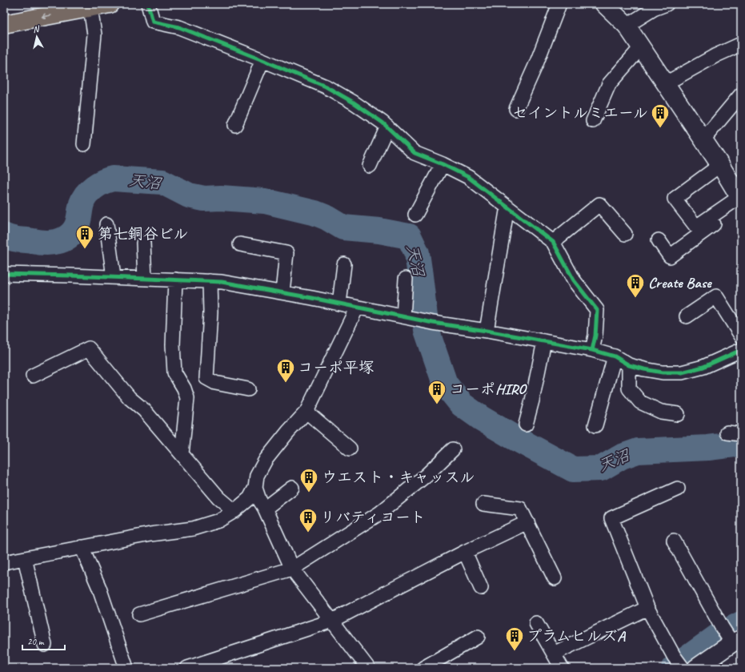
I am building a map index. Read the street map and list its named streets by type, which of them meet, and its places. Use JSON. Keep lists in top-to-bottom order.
{
  "water": ["天沼"],
  "places": {
    "building": [
      "セイントルミエール",
      "第七銅谷ビル",
      "Create Base",
      "コーポ平塚",
      "コーポHIRO",
      "ウエスト・キャッスル",
      "リバティコート",
      "プラムヒルズA"
    ]
  },
  "scale_bar": "20 m",
  "north": "top"
}
